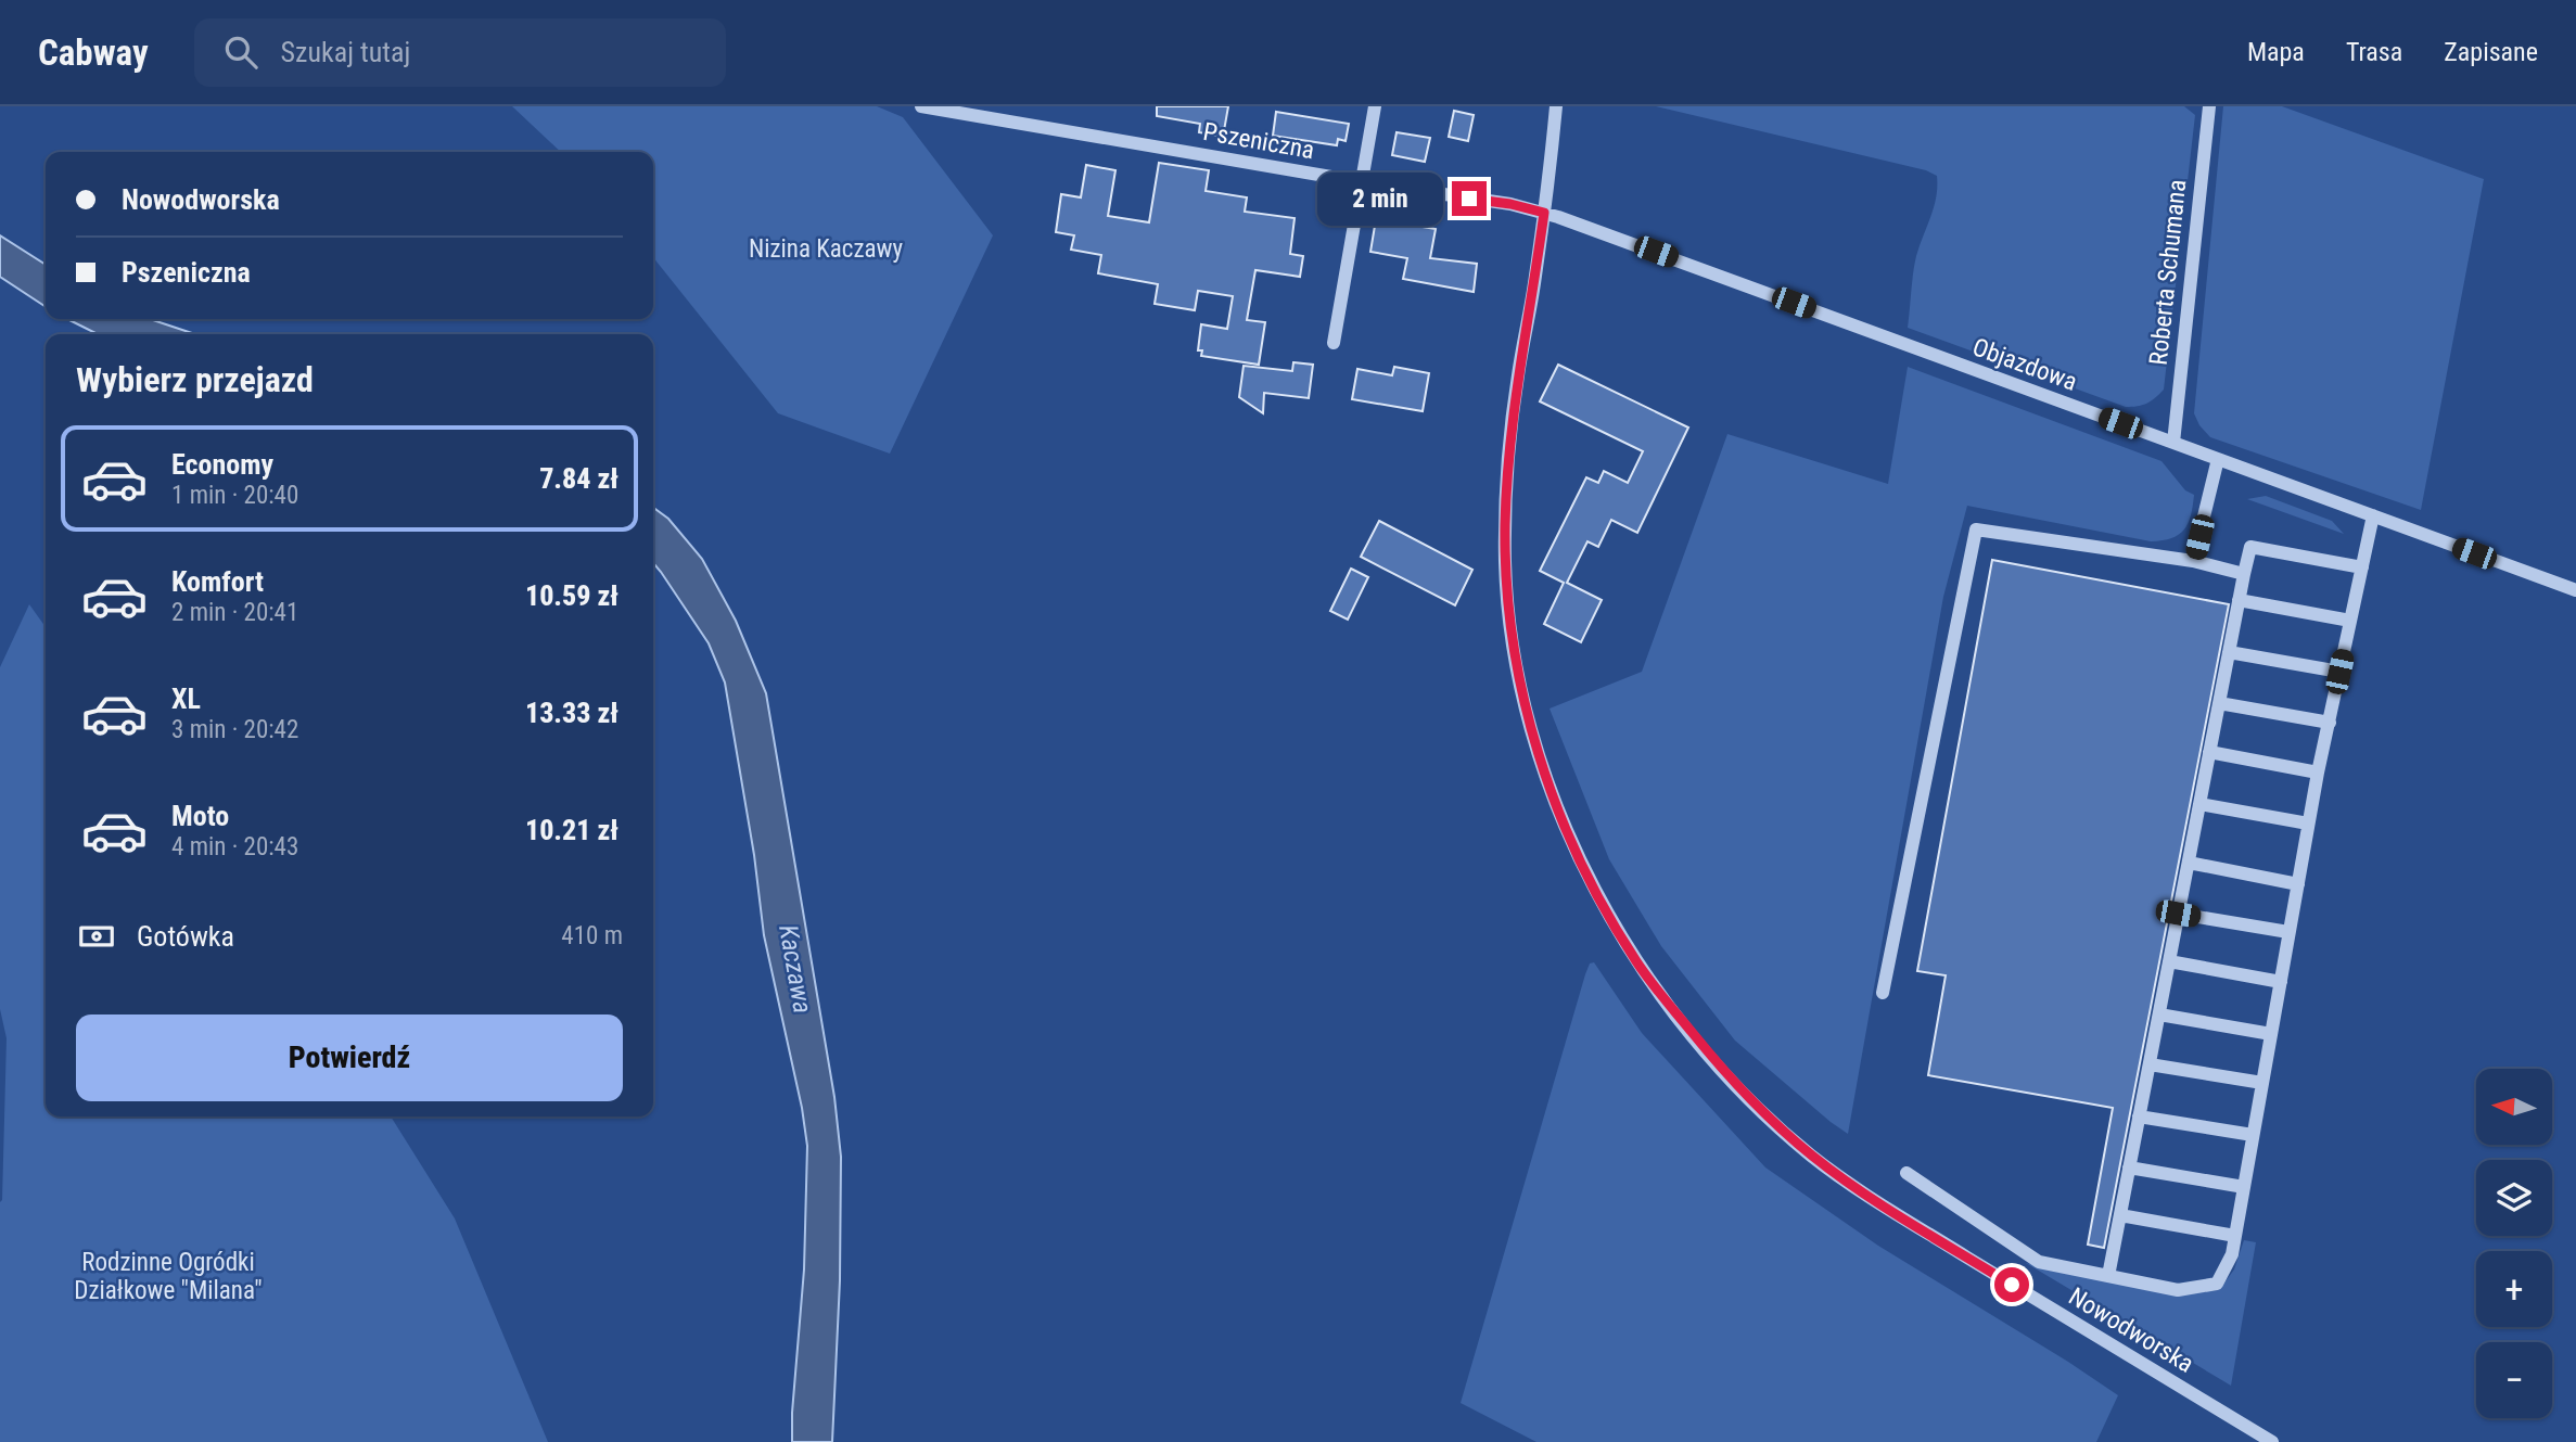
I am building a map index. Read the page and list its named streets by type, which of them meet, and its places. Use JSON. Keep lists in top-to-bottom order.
{
  "streets": {
    "street": [
      "Pszeniczna",
      "Roberta Schumana",
      "Objazdowa",
      "Nowodworska"
    ]
  },
  "crossings": [
    ["Pszeniczna", "Objazdowa"],
    ["Pszeniczna", "Nowodworska"],
    ["Roberta Schumana", "Objazdowa"],
    ["Objazdowa", "Nowodworska"]
  ],
  "water": ["Kaczawa"],
  "parks": ["Nizina Kaczawy", "Rodzinne Ogródki Działkowe \"Milana\""],
  "north": "left",
  "page": {
    "header": "Cabway",
    "search": "Szukaj tutaj",
    "nav": ["Mapa", "Trasa", "Zapisane"],
    "banner": ["Nowodworska", "Pszeniczna"],
    "bubble": "2 min",
    "heading": "Wybierz przejazd",
    "list": [
      {
        "name": "Economy",
        "note": "1 min · 20:40",
        "value": "7.84 zł"
      },
      {
        "name": "Komfort",
        "note": "2 min · 20:41",
        "value": "10.59 zł"
      },
      {
        "name": "XL",
        "note": "3 min · 20:42",
        "value": "13.33 zł"
      },
      {
        "name": "Moto",
        "note": "4 min · 20:43",
        "value": "10.21 zł"
      }
    ],
    "pay": ["Gotówka", "410 m"],
    "buttons": "Potwierdź",
    "map_buttons": ["+", "−"]
  }
}
